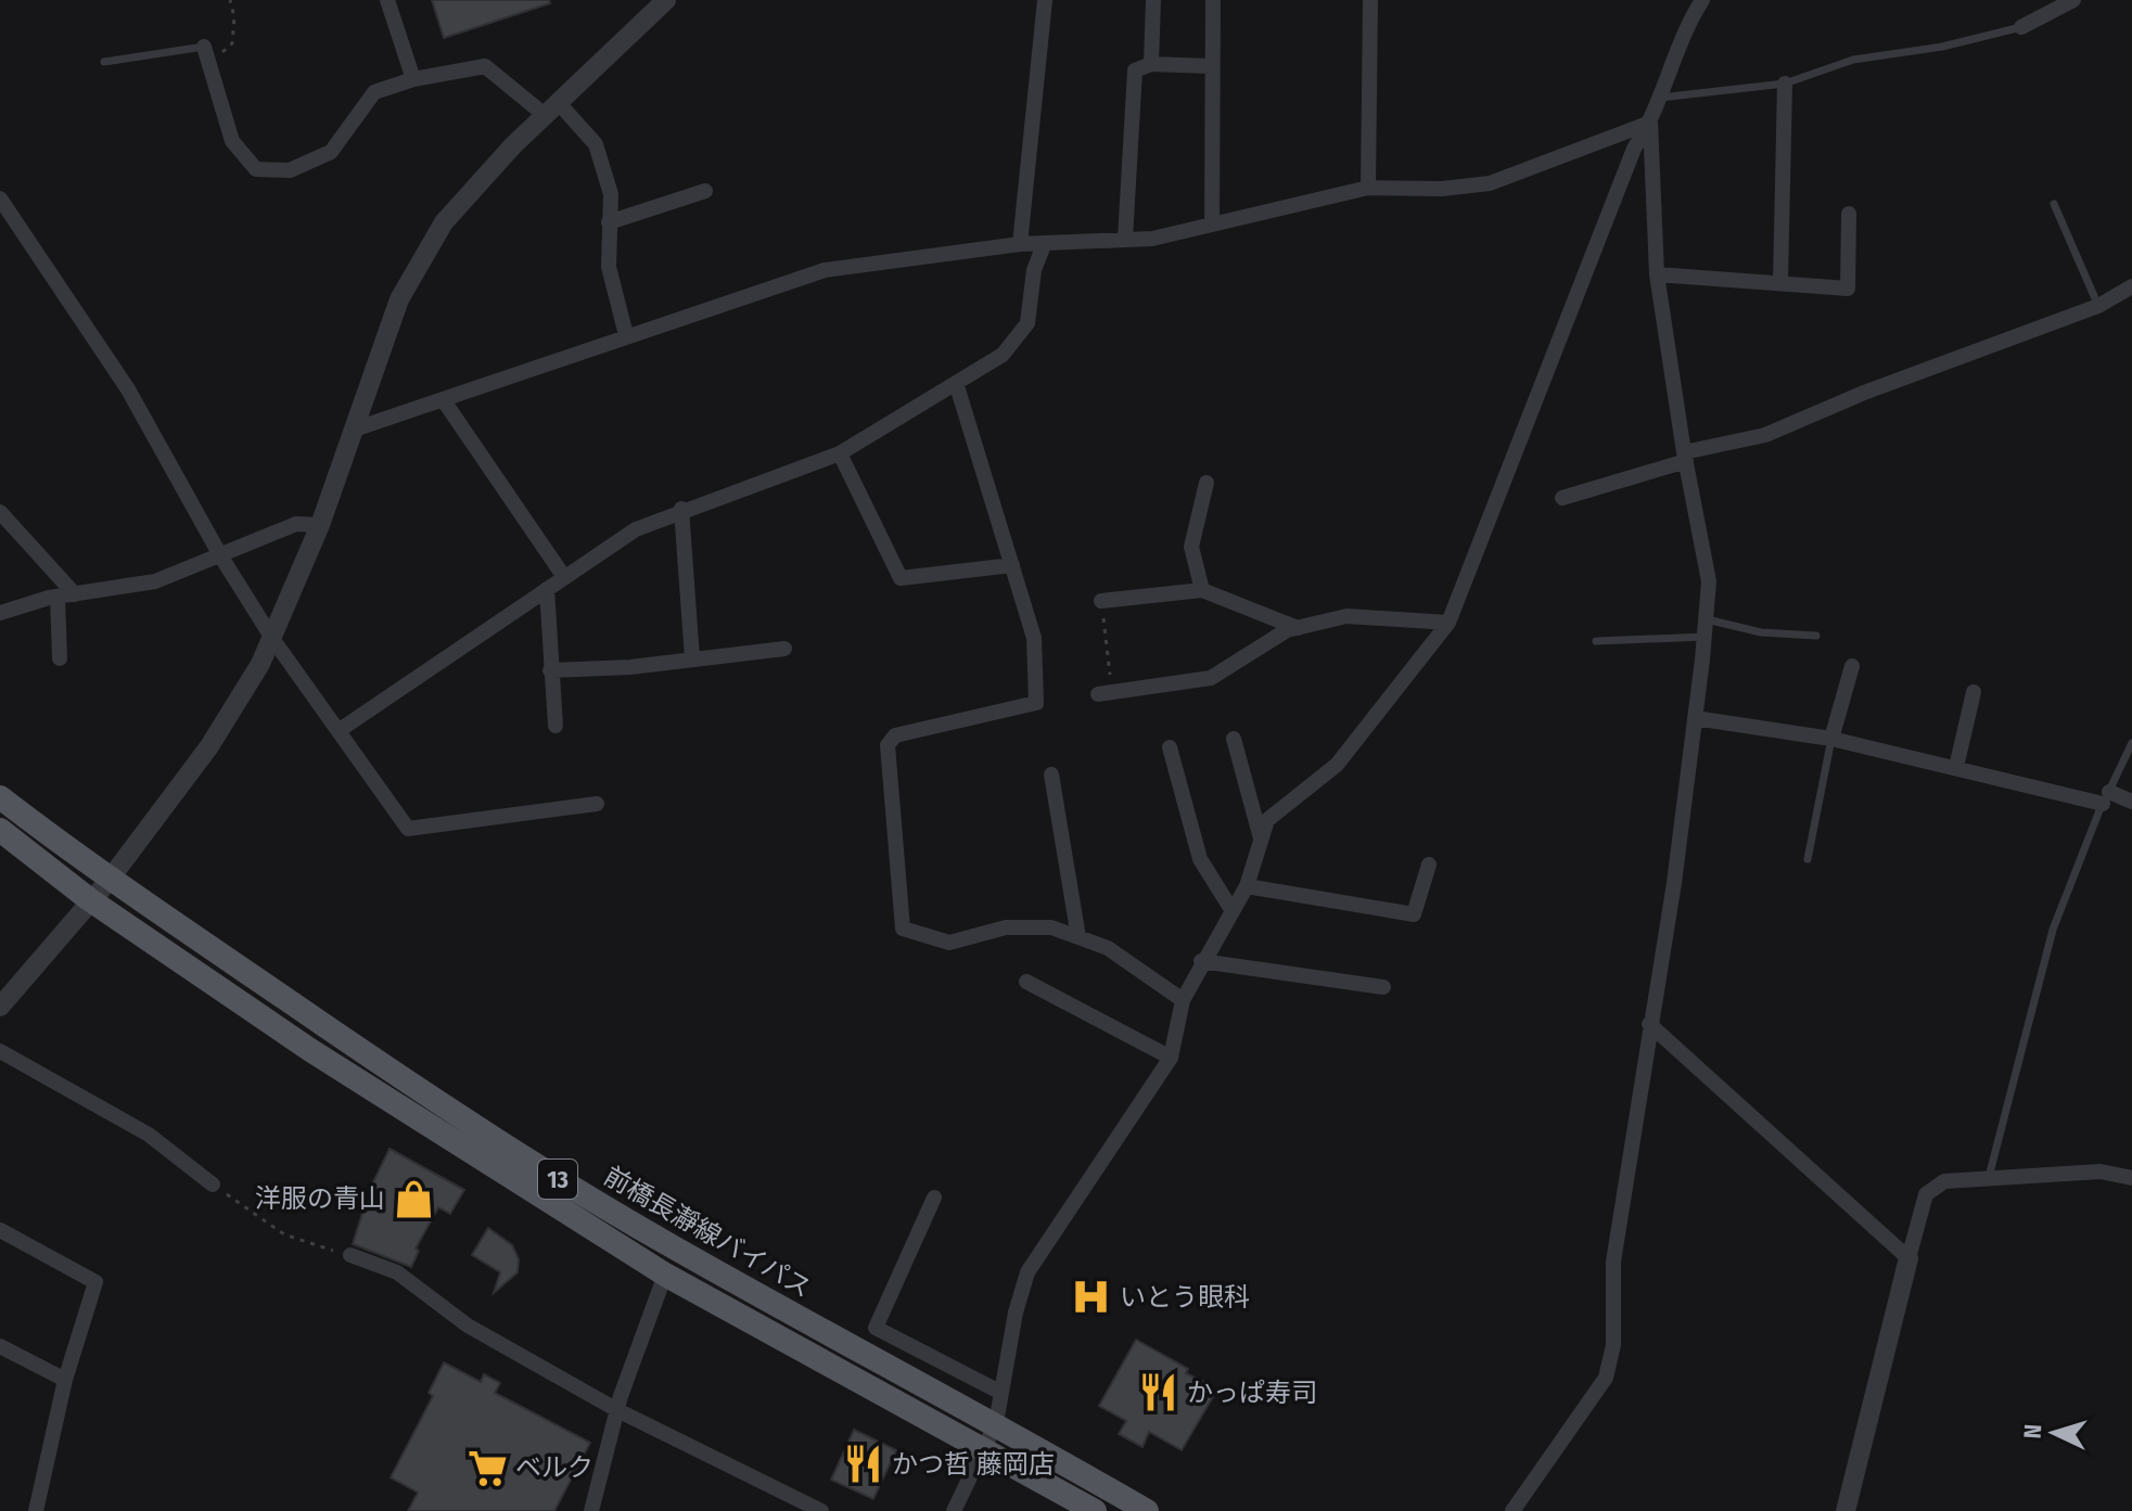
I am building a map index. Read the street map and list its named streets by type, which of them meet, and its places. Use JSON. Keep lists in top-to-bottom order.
{
  "streets": {
    "main road": ["13", "前橋長瀞線バイパス"]
  },
  "places": {
    "shop": ["洋服の青山"],
    "hospital": ["いとう眼科"],
    "restaurant": ["かっぱ寿司", "かつ哲 藤岡店"],
    "supermarket": ["ベルク"]
  },
  "north": "left"
}
